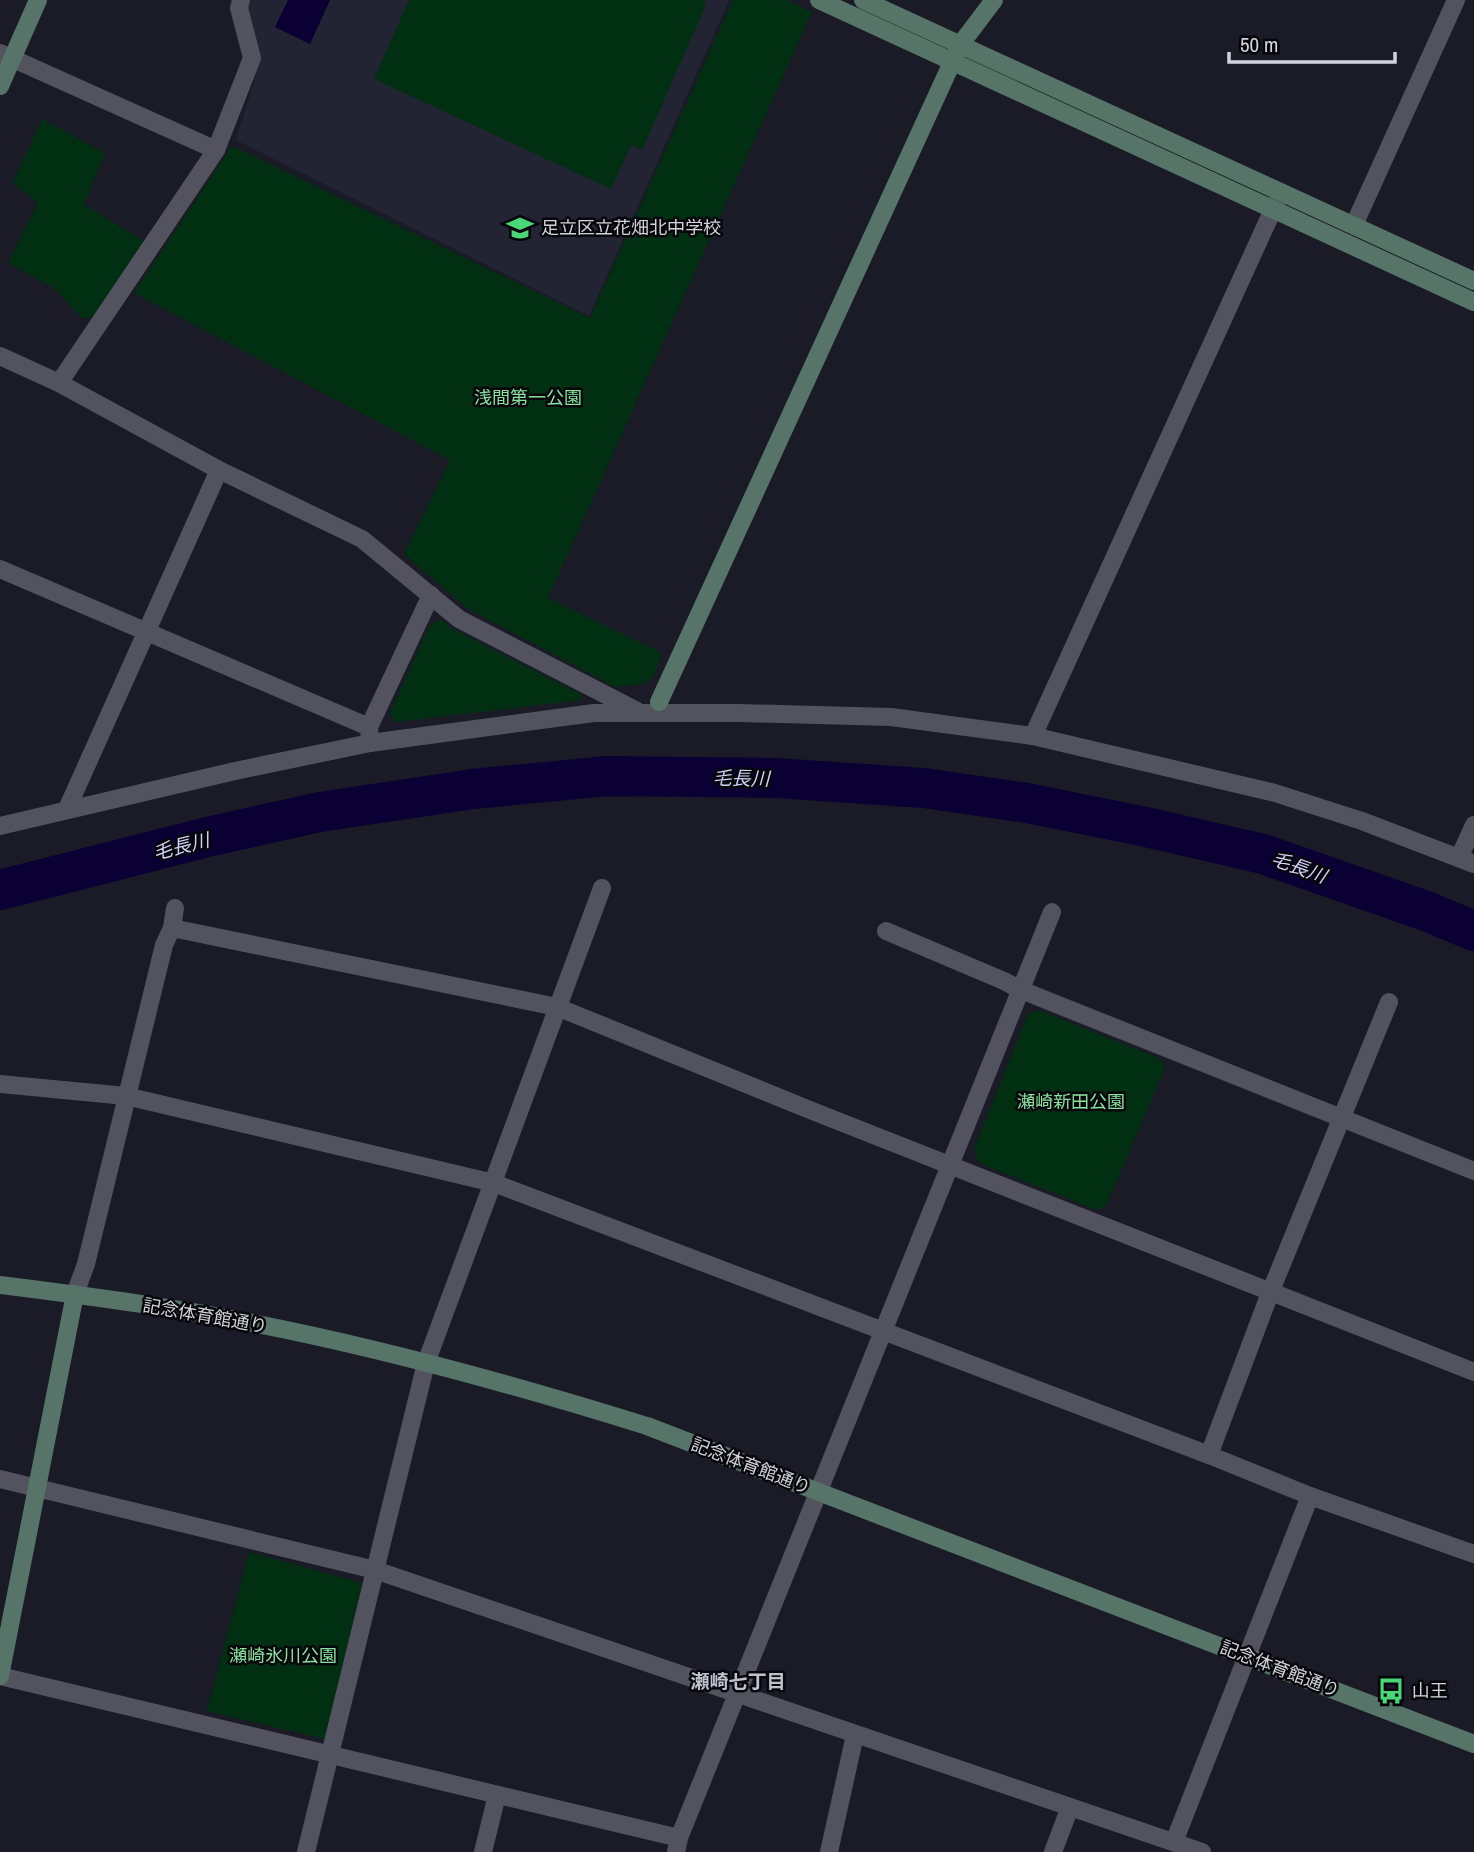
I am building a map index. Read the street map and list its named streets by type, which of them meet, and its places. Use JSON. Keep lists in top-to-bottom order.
{
  "streets": {
    "street": ["記念体育館通り"]
  },
  "districts": ["瀬崎七丁目"],
  "water": ["毛長川"],
  "parks": ["浅間第一公園", "瀬崎新田公園", "瀬崎氷川公園"],
  "places": {
    "school or university": ["足立区立花畑北中学校"],
    "bus stop": ["山王"]
  },
  "scale_bar": "50 m"
}
